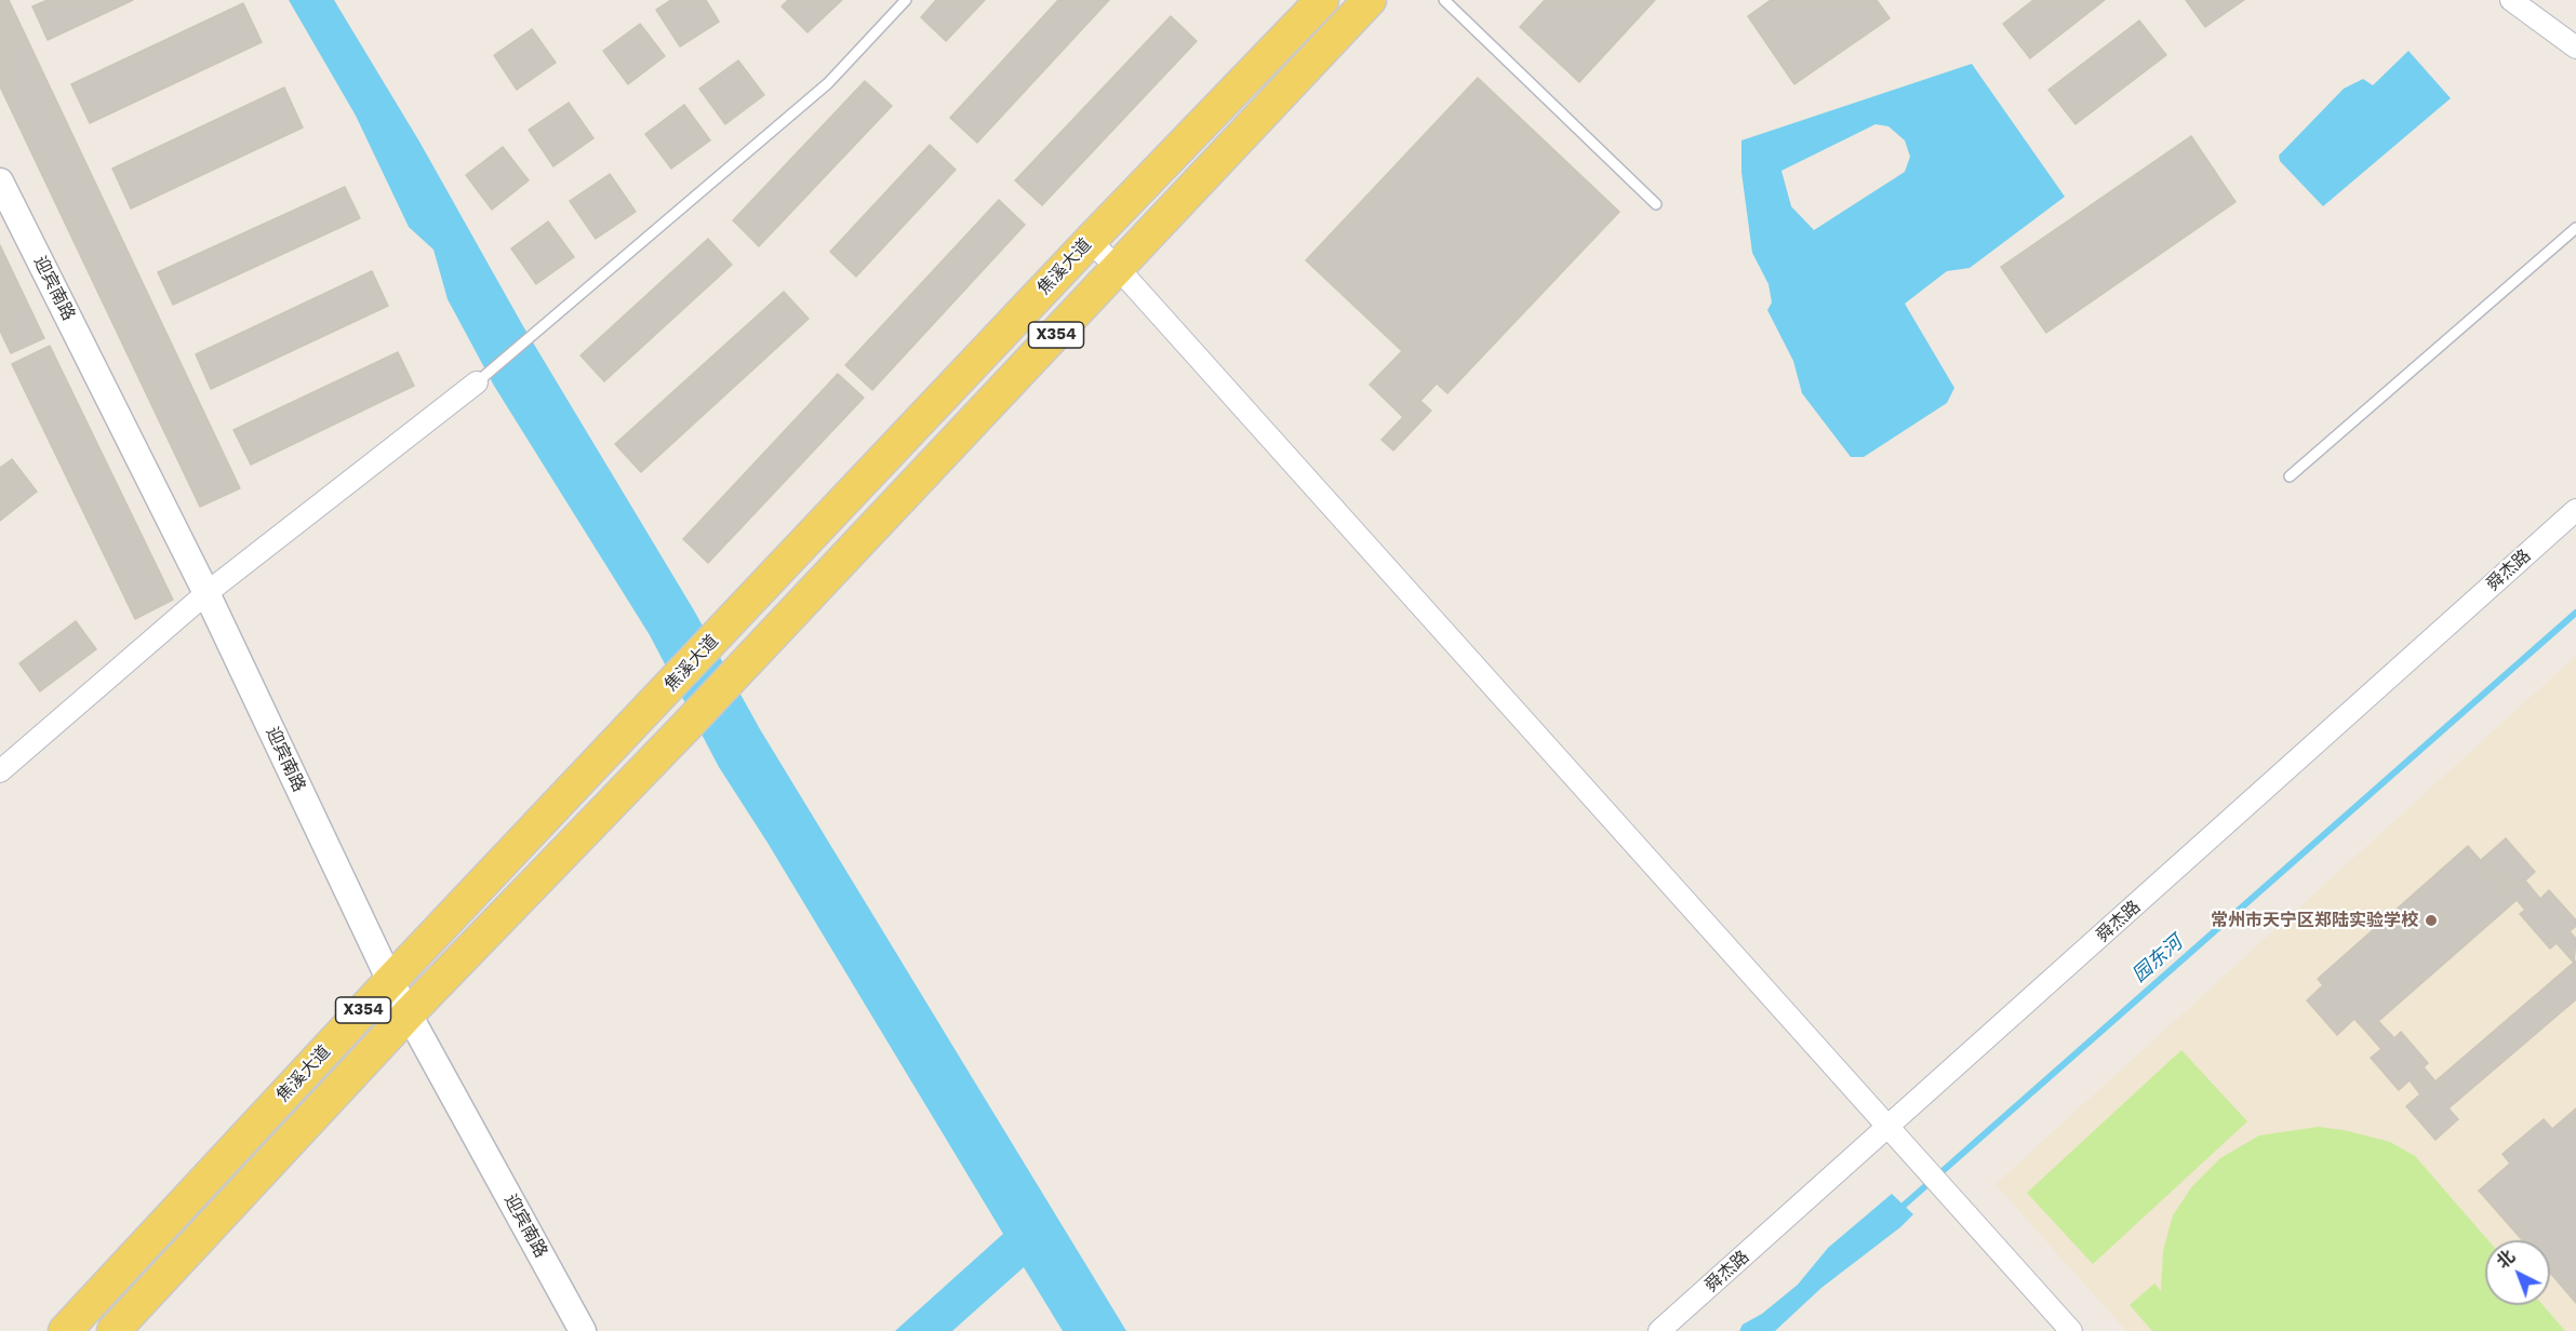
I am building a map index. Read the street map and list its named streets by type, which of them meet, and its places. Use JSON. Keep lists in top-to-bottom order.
{
  "streets": {
    "main road": ["焦溪大道", "X354"],
    "street": ["迎宾南路", "舜杰路"]
  },
  "crossings": [
    ["焦溪大道", "迎宾南路"]
  ],
  "water": ["园东河"],
  "places": ["常州市天宁区郑陆实验学校"],
  "north": "top left"
}
